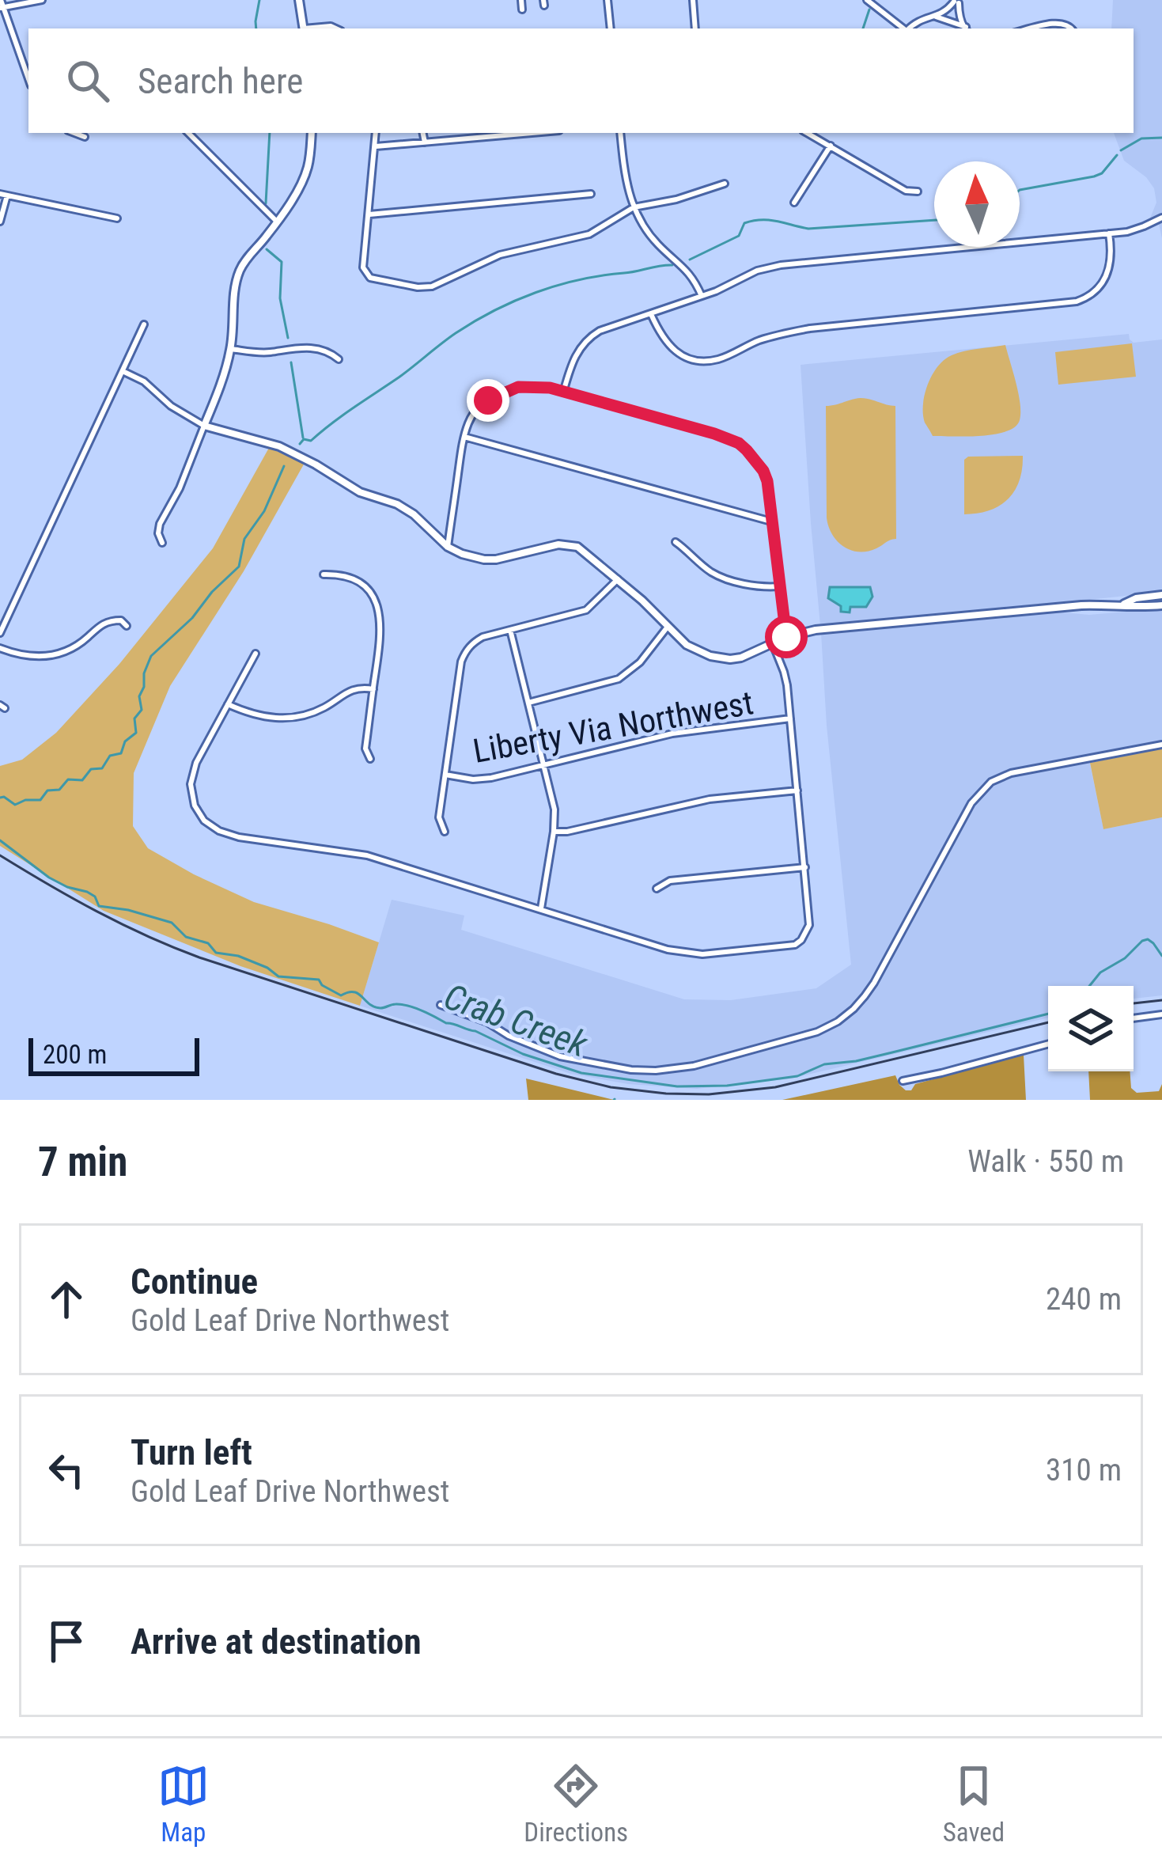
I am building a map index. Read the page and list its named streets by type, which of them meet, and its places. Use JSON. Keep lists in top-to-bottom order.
{
  "streets": {
    "street": ["Liberty Via Northwest"]
  },
  "water": ["Crab Creek"],
  "scale_bar": "200 m",
  "north": "top",
  "page": {
    "search": "Search here",
    "scale": "200 m",
    "heading": ["7 min", "Walk · 550 m"],
    "list": [
      ["Continue", "Gold Leaf Drive Northwest", "240 m"],
      ["Turn left", "Gold Leaf Drive Northwest", "310 m"],
      "Arrive at destination"
    ],
    "nav": ["Map", "Directions", "Saved"]
  }
}
